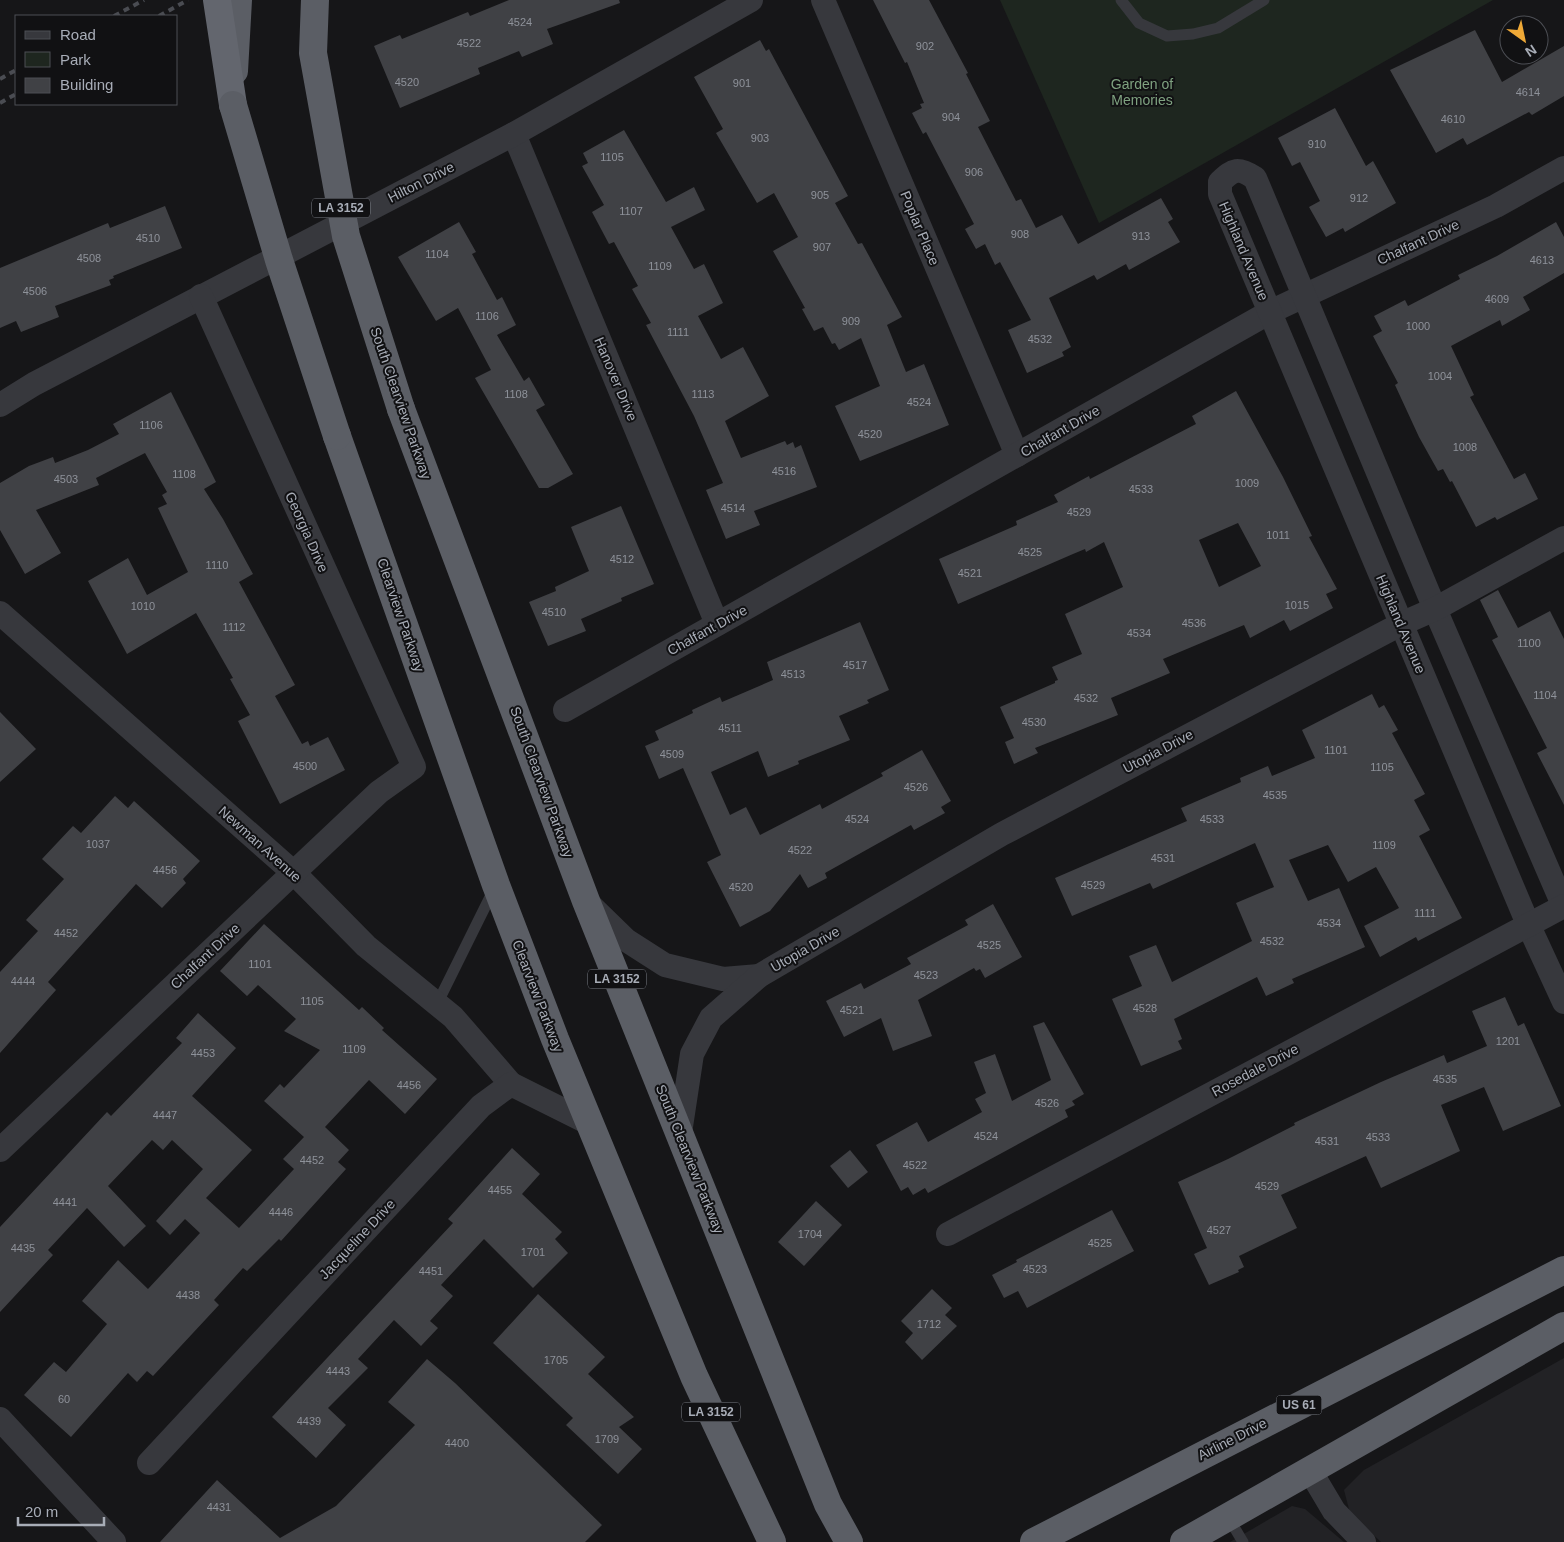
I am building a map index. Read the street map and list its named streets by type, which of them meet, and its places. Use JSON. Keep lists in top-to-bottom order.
{
  "streets": {
    "highway": [
      "LA 3152",
      "South Clearview Parkway",
      "Clearview Parkway",
      "US 61",
      "Airline Drive"
    ],
    "street": [
      "Hilton Drive",
      "Poplar Place",
      "Chalfant Drive",
      "Highland Avenue",
      "Hanover Drive",
      "Georgia Drive",
      "Utopia Drive",
      "Newman Avenue",
      "Rosedale Drive",
      "Jacqueline Drive"
    ]
  },
  "crossings": [
    ["Hilton Drive", "Hanover Drive"],
    ["Hilton Drive", "Georgia Drive"],
    ["LA 3152", "Clearview Parkway"],
    ["Poplar Place", "Chalfant Drive"],
    ["Chalfant Drive", "Highland Avenue"],
    ["Chalfant Drive", "Hanover Drive"],
    ["Chalfant Drive", "Georgia Drive"],
    ["Chalfant Drive", "Newman Avenue"],
    ["Highland Avenue", "Utopia Drive"],
    ["Highland Avenue", "Rosedale Drive"],
    ["South Clearview Parkway", "Utopia Drive"],
    ["Newman Avenue", "Jacqueline Drive"]
  ],
  "parks": ["Garden of Memories"],
  "house_numbers": [
    "4524",
    "4522",
    "902",
    "4520",
    "901",
    "4614",
    "904",
    "4610",
    "903",
    "910",
    "1105",
    "906",
    "905",
    "912",
    "1107",
    "908",
    "913",
    "4510",
    "907",
    "1104",
    "4508",
    "4613",
    "1109",
    "4506",
    "4609",
    "1106",
    "909",
    "1000",
    "1111",
    "4532",
    "1004",
    "1108",
    "1113",
    "4524",
    "1106",
    "4520",
    "1008",
    "4516",
    "1108",
    "4503",
    "1009",
    "4533",
    "4514",
    "4529",
    "1011",
    "4525",
    "4512",
    "1110",
    "4521",
    "1015",
    "1010",
    "4510",
    "4536",
    "1112",
    "4534",
    "1100",
    "4517",
    "4513",
    "1104",
    "4532",
    "4530",
    "4511",
    "1101",
    "4509",
    "4500",
    "1105",
    "4526",
    "4535",
    "4524",
    "4533",
    "1037",
    "1109",
    "4522",
    "4531",
    "4456",
    "4529",
    "4520",
    "1111",
    "4534",
    "4452",
    "4532",
    "4525",
    "1101",
    "4523",
    "4444",
    "1105",
    "4528",
    "4521",
    "1201",
    "1109",
    "4453",
    "4535",
    "4456",
    "4526",
    "4447",
    "4524",
    "4533",
    "4531",
    "4452",
    "4522",
    "4529",
    "4455",
    "4441",
    "4446",
    "4527",
    "1704",
    "4525",
    "4435",
    "1701",
    "4523",
    "4451",
    "4438",
    "1712",
    "1705",
    "4443",
    "60",
    "4439",
    "1709",
    "4400",
    "4431"
  ],
  "legend": ["Road", "Park", "Building"],
  "scale_bar": "20 m",
  "north": "bottom right"
}
